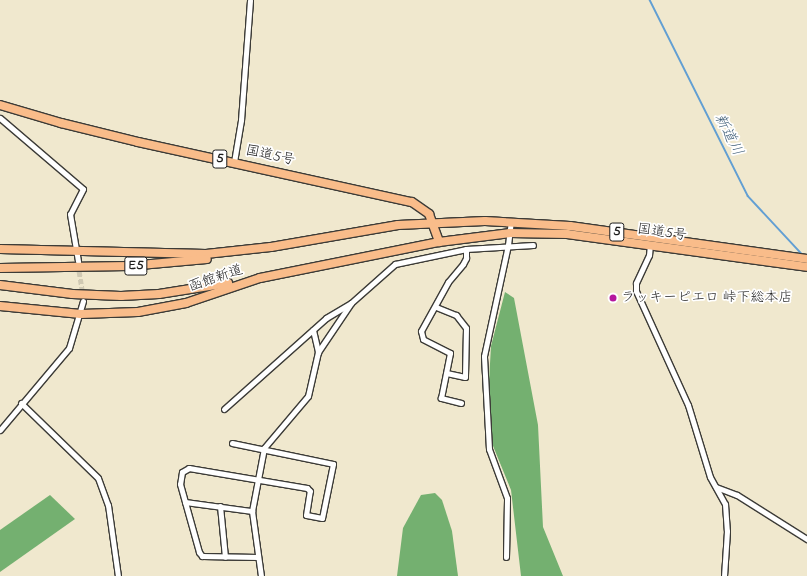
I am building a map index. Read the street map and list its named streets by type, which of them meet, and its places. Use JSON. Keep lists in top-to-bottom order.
{
  "streets": {
    "highway": [
      "国道5号",
      "5",
      "E5",
      "函館新道"
    ]
  },
  "crossings": [
    ["国道5号", "函館新道"],
    ["E5", "函館新道"]
  ],
  "water": ["新道川"],
  "places": ["ラッキーピエロ 峠下総本店"]
}
